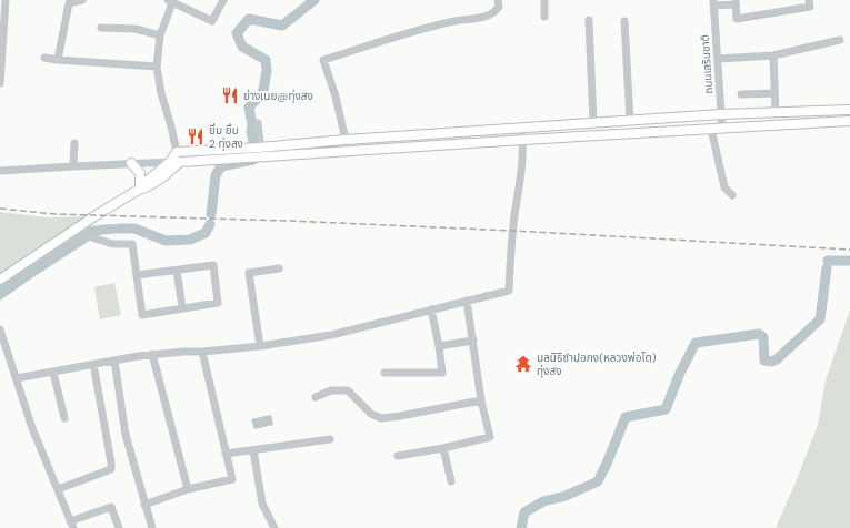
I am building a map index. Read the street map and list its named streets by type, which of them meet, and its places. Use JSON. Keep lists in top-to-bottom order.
{
  "streets": {
    "street": ["ถนนเสริมชาติ"]
  },
  "places": {
    "restaurant": ["ย่างเนย@ทุ่งสง", "ยิ้ม ยิ้ม 2 ทุ่งสง"],
    "temple": ["มูลนิธิซำปอกง(หลวงพ่อโต) ทุ่งสง"]
  }
}
